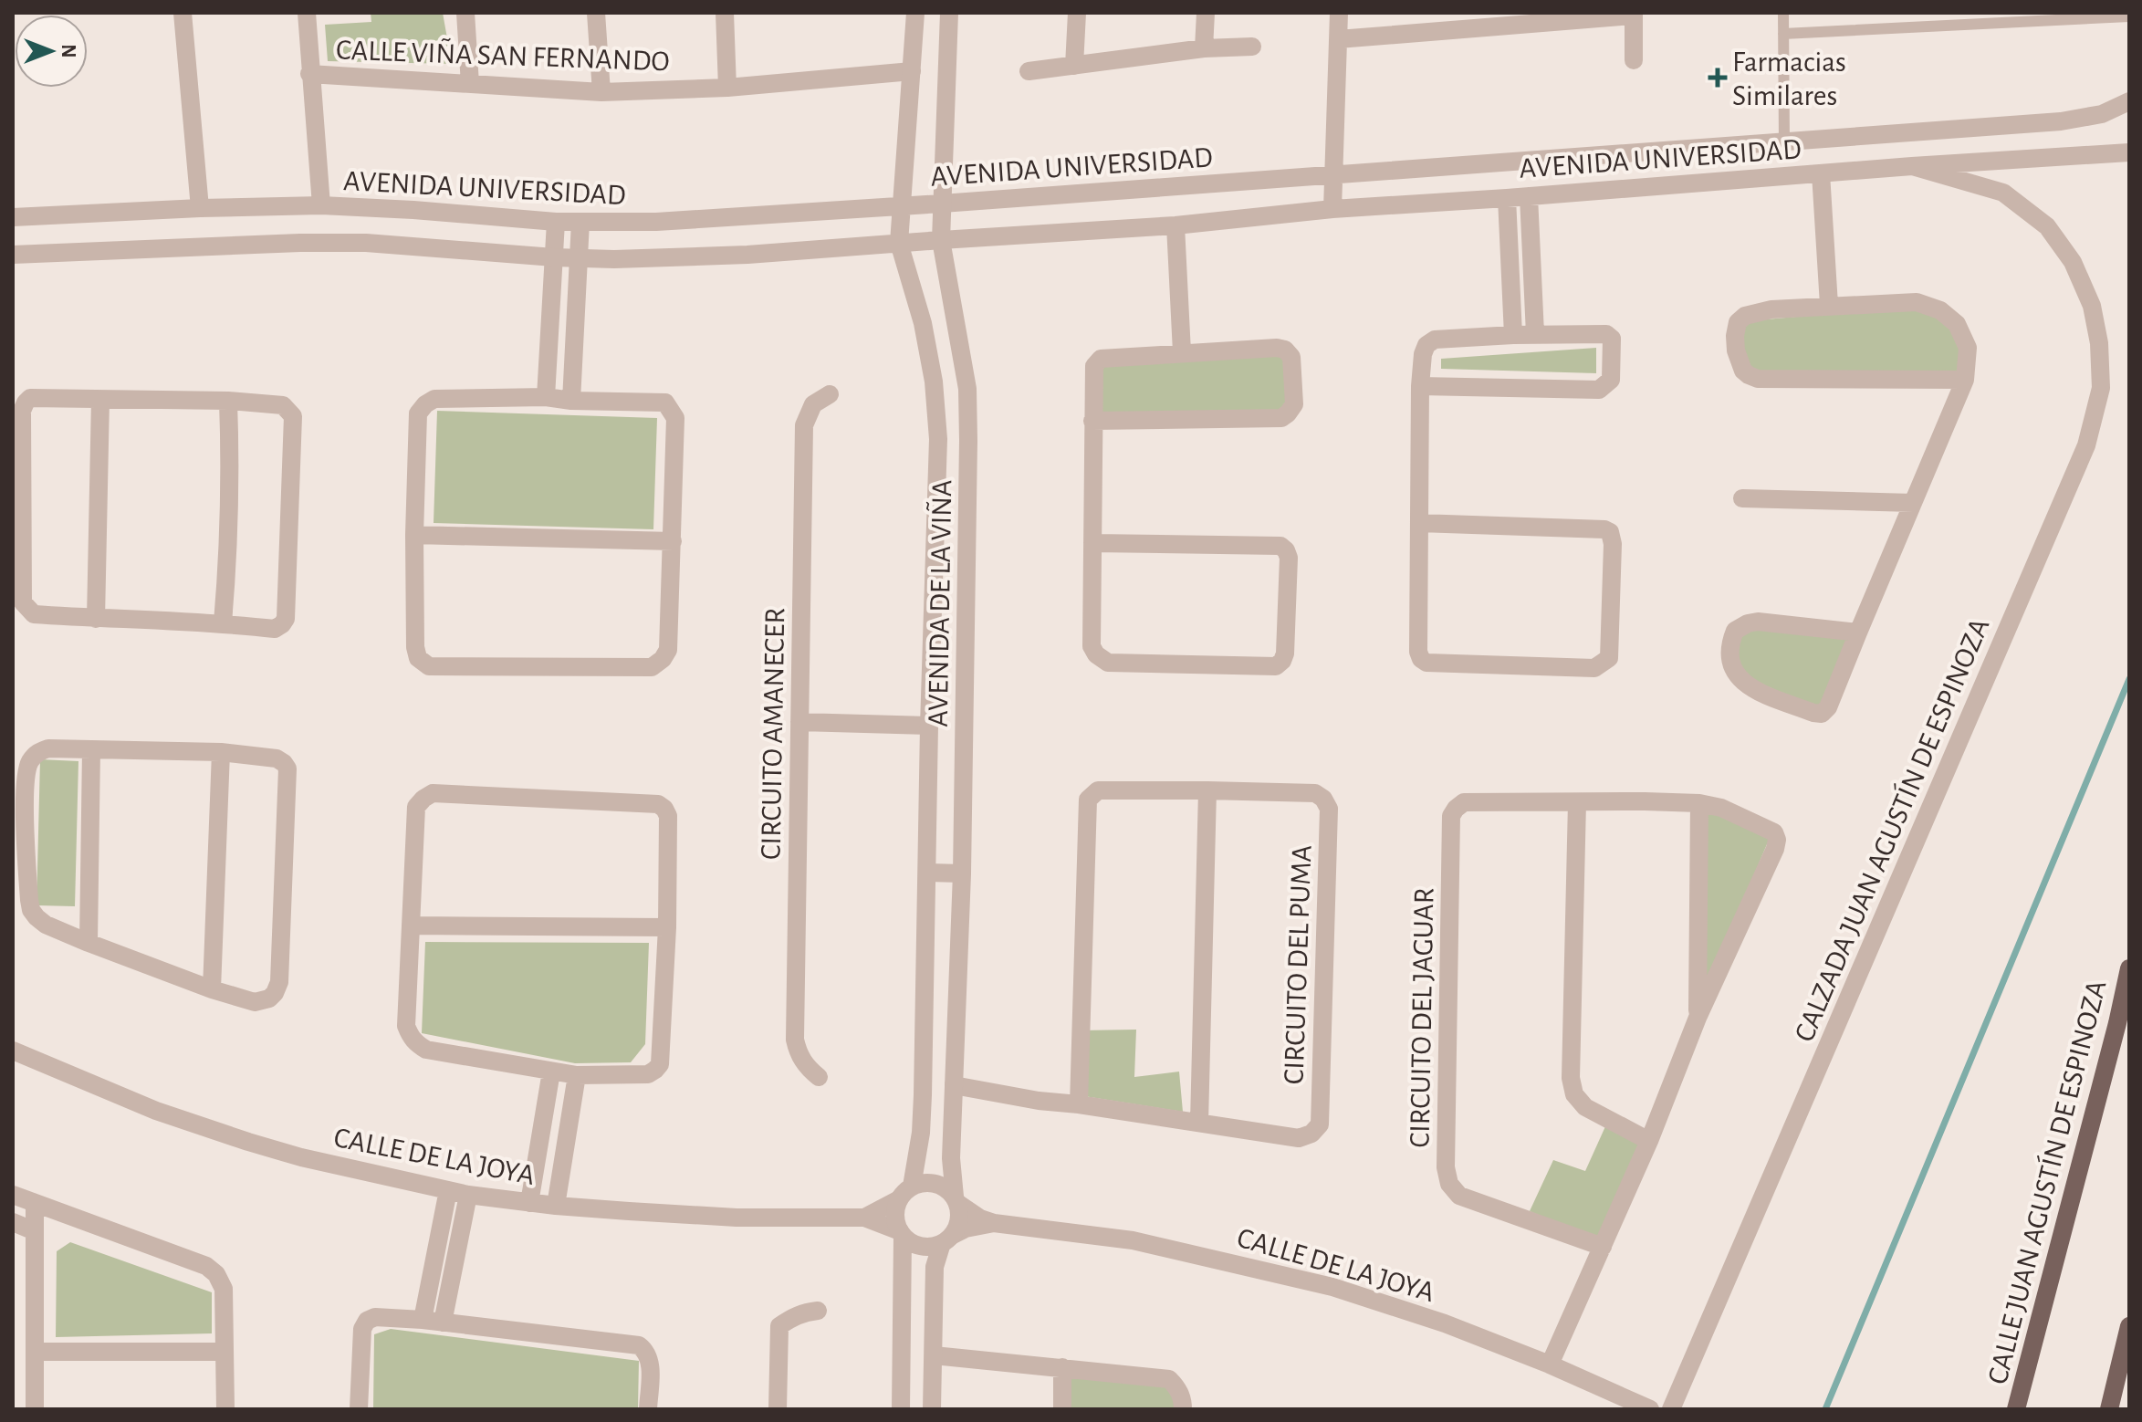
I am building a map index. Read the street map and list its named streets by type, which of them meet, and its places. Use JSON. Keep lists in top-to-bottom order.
{
  "streets": {
    "main road": ["CALLE JUAN AGUSTÍN DE ESPINOZA"],
    "street": [
      "CALLE VIÑA SAN FERNANDO",
      "AVENIDA UNIVERSIDAD",
      "AVENIDA DE LA VIÑA",
      "CIRCUITO AMANECER",
      "CALZADA JUAN AGUSTÍN DE ESPINOZA",
      "CIRCUITO DEL PUMA",
      "CIRCUITO DEL JAGUAR",
      "CALLE DE LA JOYA"
    ]
  },
  "crossings": [
    ["CALLE VIÑA SAN FERNANDO", "AVENIDA DE LA VIÑA"],
    ["AVENIDA UNIVERSIDAD", "AVENIDA DE LA VIÑA"],
    ["AVENIDA UNIVERSIDAD", "CALZADA JUAN AGUSTÍN DE ESPINOZA"],
    ["AVENIDA DE LA VIÑA", "CIRCUITO DEL PUMA"],
    ["AVENIDA DE LA VIÑA", "CALLE DE LA JOYA"],
    ["CIRCUITO DEL JAGUAR", "CALLE DE LA JOYA"]
  ],
  "places": {
    "health": ["Farmacias Similares"]
  },
  "north": "right"
}
